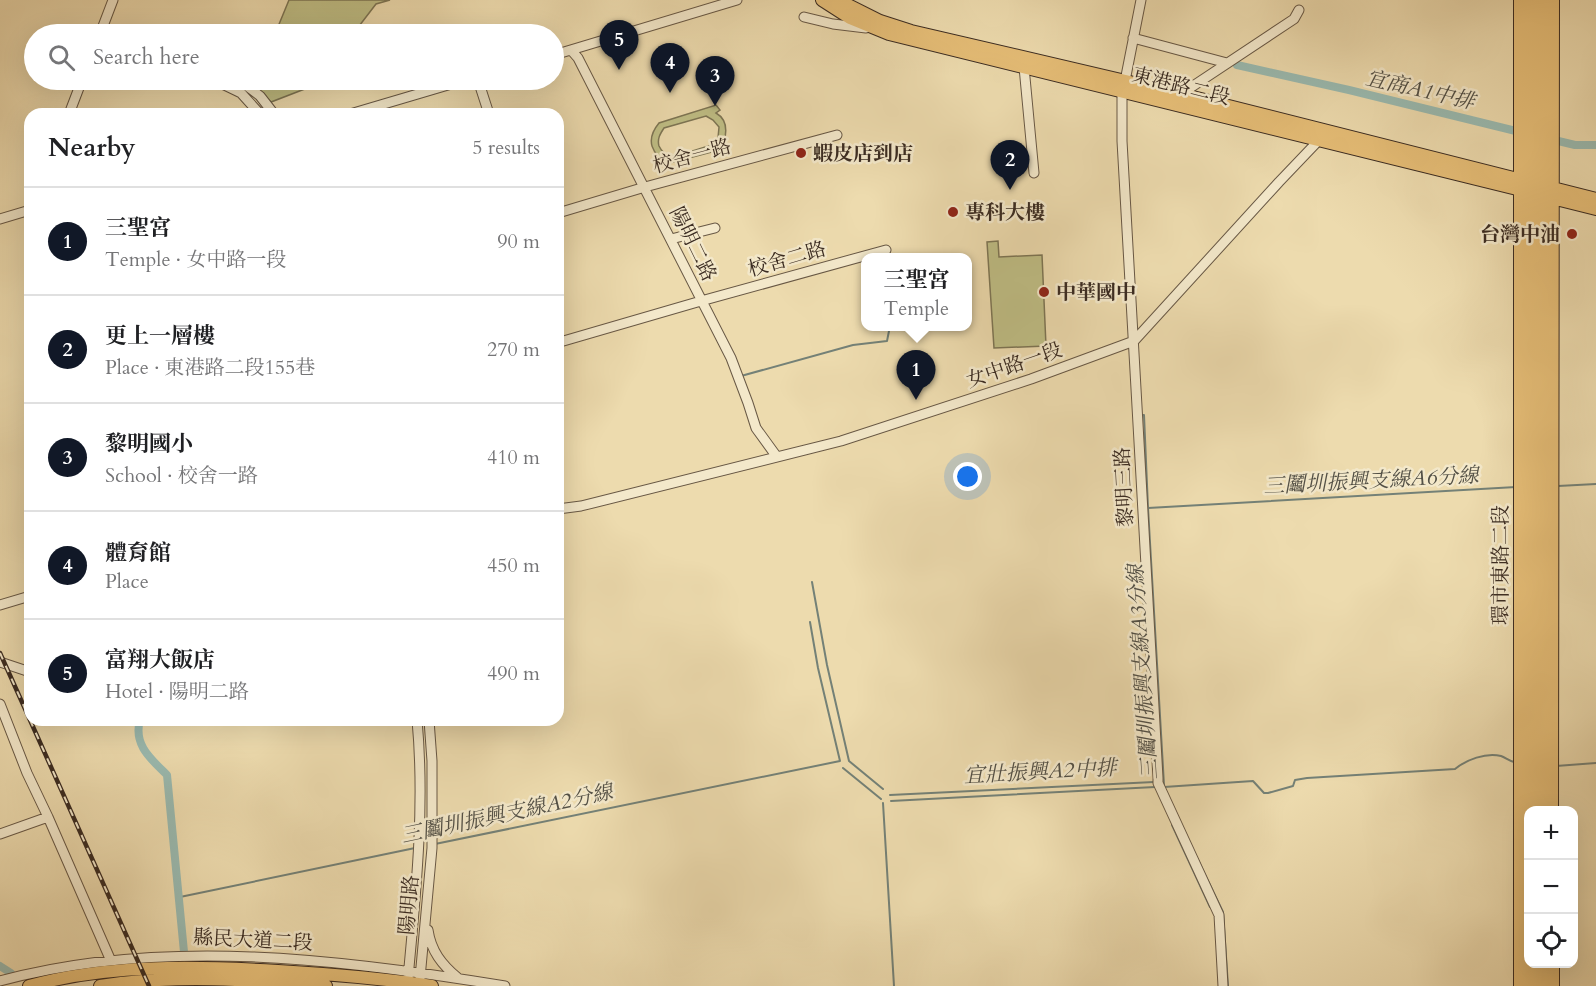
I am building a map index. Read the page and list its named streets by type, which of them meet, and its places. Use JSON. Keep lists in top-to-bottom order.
{
  "streets": {
    "main road": ["東港路二段", "環市東路二段", "縣民大道二段"],
    "street": [
      "校舍一路",
      "陽明二路",
      "校舍二路",
      "女中路一段",
      "黎明三路",
      "陽明路"
    ]
  },
  "crossings": [
    ["東港路二段", "女中路一段"],
    ["東港路二段", "黎明三路"],
    ["東港路二段", "環市東路二段"],
    ["校舍一路", "陽明二路"],
    ["陽明二路", "校舍二路"],
    ["陽明二路", "女中路一段"],
    ["女中路一段", "黎明三路"],
    ["陽明路", "縣民大道二段"]
  ],
  "water": [
    "宜商A1中排",
    "三鬮圳振興支線A6分線",
    "三鬮圳振興支線A3分線",
    "宜壯振興A2中排",
    "三鬮圳振興支線A2分線"
  ],
  "places": [
    "蝦皮店到店",
    "專科大樓",
    "台灣中油",
    "中華國中"
  ],
  "page": {
    "pins": [
      "5",
      "4",
      "3",
      "2",
      "1"
    ],
    "search": "Search here",
    "heading": ["Nearby", "5 results"],
    "list": [
      {
        "mark": "1",
        "name": "三聖宮",
        "note": "Temple · 女中路一段",
        "value": "90 m"
      },
      {
        "mark": "2",
        "name": "更上一層樓",
        "note": "Place · 東港路二段155巷",
        "value": "270 m"
      },
      {
        "mark": "3",
        "name": "黎明國小",
        "note": "School · 校舍一路",
        "value": "410 m"
      },
      {
        "mark": "4",
        "name": "體育館",
        "note": "Place",
        "value": "450 m"
      },
      {
        "mark": "5",
        "name": "富翔大飯店",
        "note": "Hotel · 陽明二路",
        "value": "490 m"
      }
    ],
    "popup": ["三聖宮", "Temple"],
    "map_buttons": ["+", "−"]
  }
}
